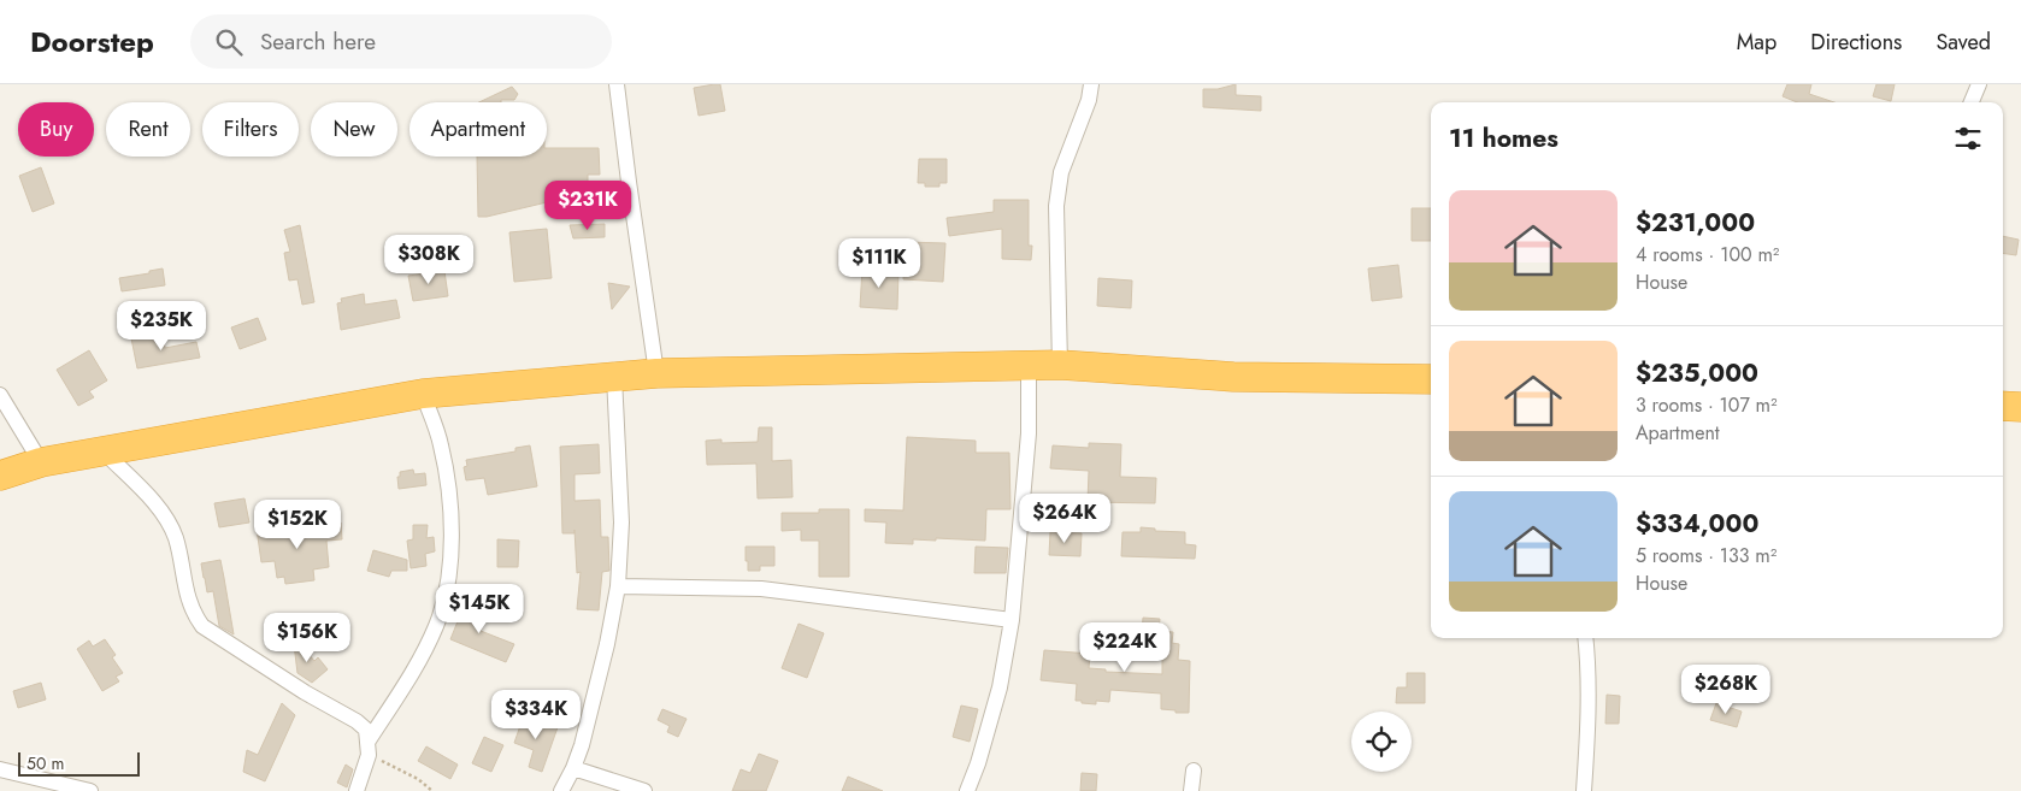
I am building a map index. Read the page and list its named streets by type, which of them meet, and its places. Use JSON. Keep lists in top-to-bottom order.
{
  "scale_bar": "50 m",
  "page": {
    "header": "Doorstep",
    "search": "Search here",
    "nav": ["Map", "Directions", "Saved"],
    "chip": [
      "Buy",
      "Rent",
      "Filters",
      "New",
      "Apartment"
    ],
    "heading": "11 homes",
    "list": [
      {
        "name": "$231,000",
        "note": "4 rooms · 100 m² · House"
      },
      {
        "name": "$235,000",
        "note": "3 rooms · 107 m² · Apartment"
      },
      {
        "name": "$334,000",
        "note": "5 rooms · 133 m² · House"
      }
    ],
    "price": [
      "$231K",
      "$308K",
      "$111K",
      "$235K",
      "$264K",
      "$152K",
      "$145K",
      "$156K",
      "$224K",
      "$268K",
      "$334K"
    ],
    "scale": "50 m"
  }
}
